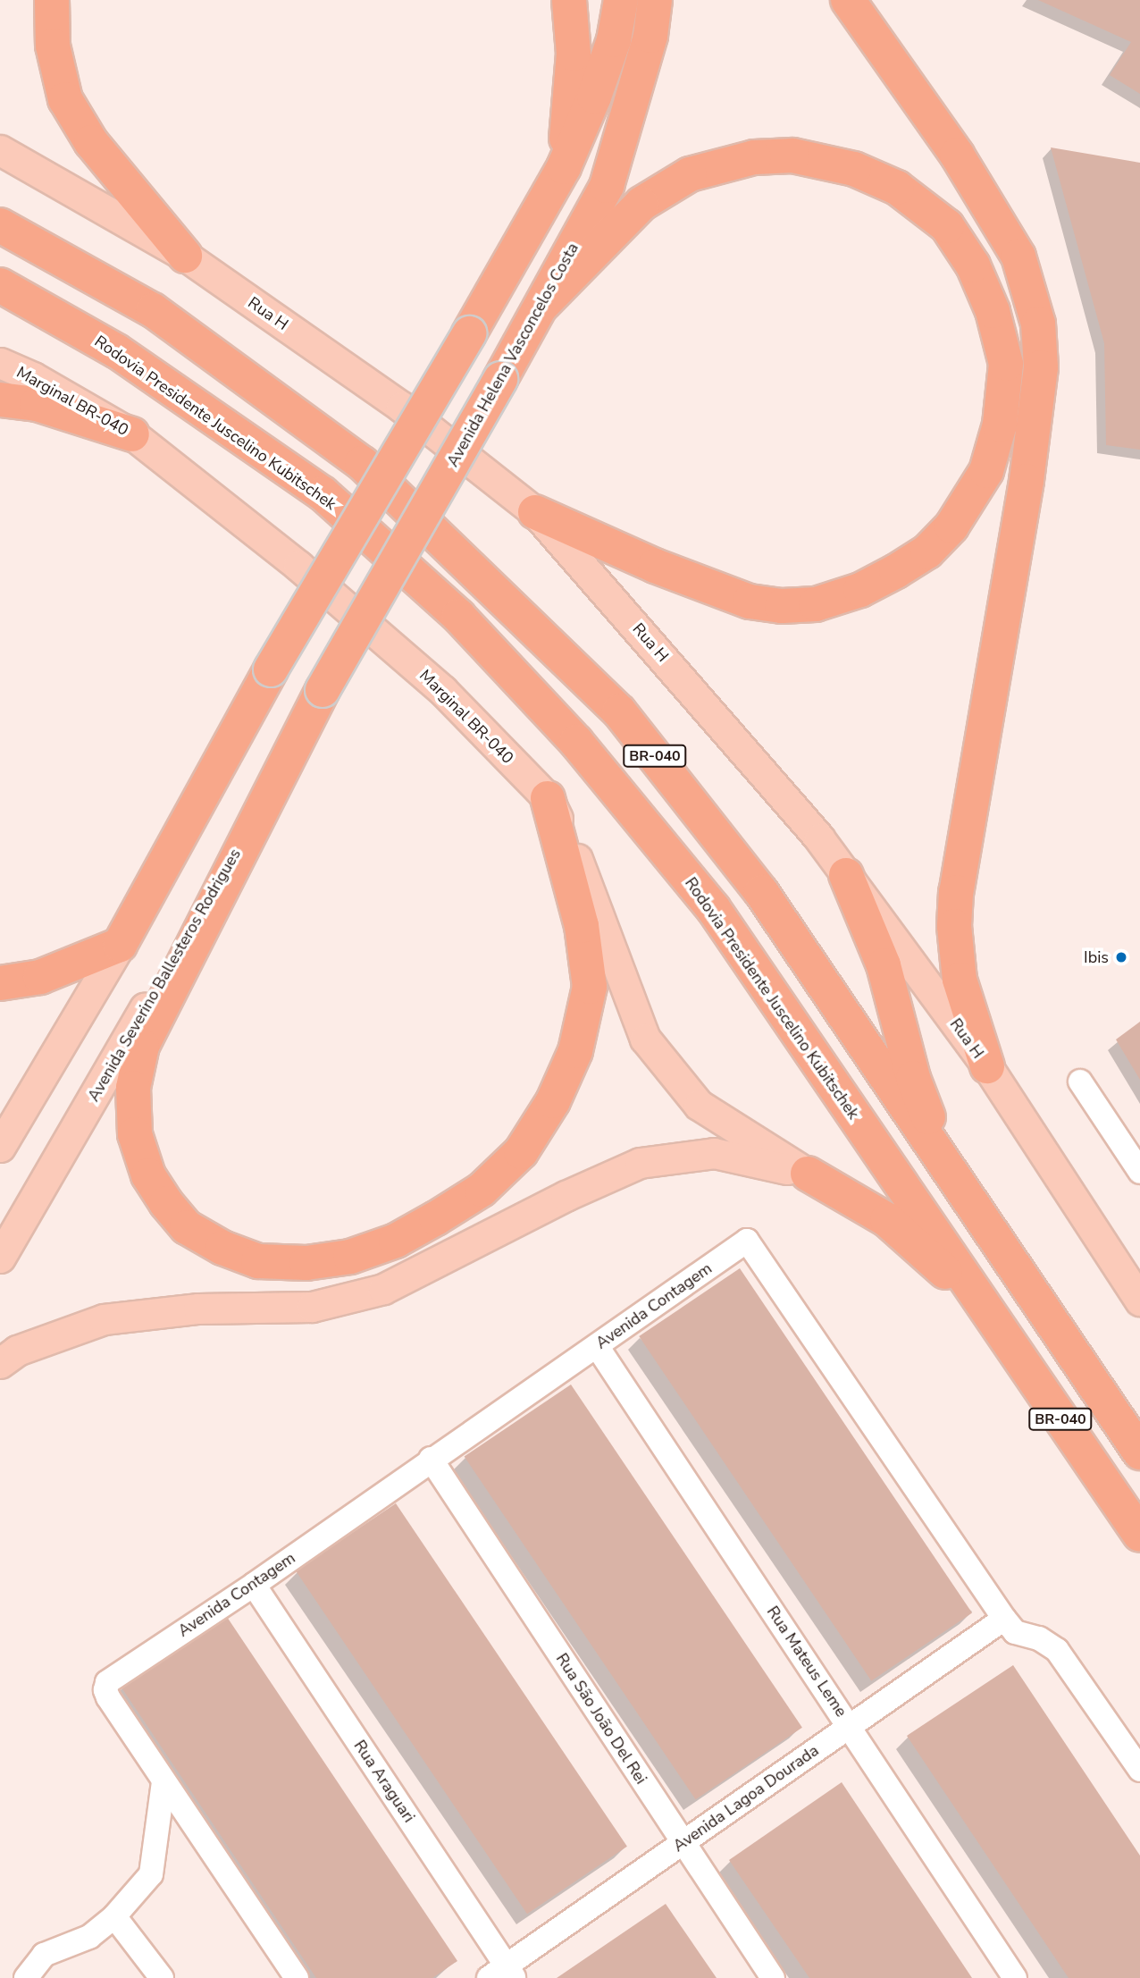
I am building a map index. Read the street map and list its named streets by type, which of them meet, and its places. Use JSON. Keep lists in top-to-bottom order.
{
  "streets": {
    "highway": [
      "Avenida Helena Vasconcelos Costa",
      "Rodovia Presidente Juscelino Kubitschek",
      "BR-040",
      "Avenida Severino Ballesteros Rodrigues"
    ],
    "main road": ["Rua H", "Marginal BR-040"],
    "lane": [
      "Avenida Contagem",
      "Rua Mateus Leme",
      "Rua São João Del Rei",
      "Rua Araguari",
      "Avenida Lagoa Dourada"
    ]
  },
  "crossings": [
    ["Avenida Helena Vasconcelos Costa", "Avenida Severino Ballesteros Rodrigues"],
    ["Avenida Contagem", "Rua Mateus Leme"],
    ["Avenida Contagem", "Rua São João Del Rei"],
    ["Avenida Contagem", "Rua Araguari"],
    ["Avenida Contagem", "Avenida Lagoa Dourada"],
    ["Rua Mateus Leme", "Avenida Lagoa Dourada"],
    ["Rua São João Del Rei", "Avenida Lagoa Dourada"],
    ["Rua Araguari", "Avenida Lagoa Dourada"]
  ],
  "places": ["Ibis"]
}
